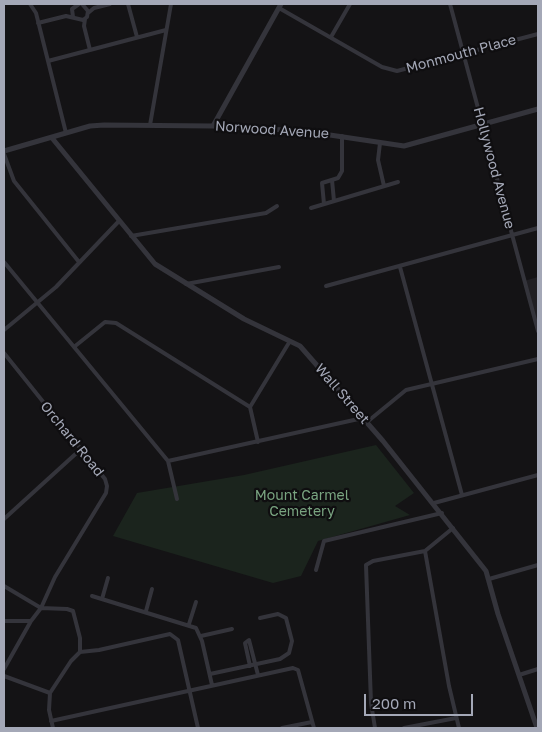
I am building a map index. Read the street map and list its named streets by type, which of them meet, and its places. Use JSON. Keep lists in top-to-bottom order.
{
  "streets": {
    "street": [
      "Monmouth Place",
      "Norwood Avenue",
      "Hollywood Avenue",
      "Wall Street",
      "Orchard Road"
    ]
  },
  "crossings": [
    ["Monmouth Place", "Hollywood Avenue"],
    ["Norwood Avenue", "Hollywood Avenue"],
    ["Norwood Avenue", "Wall Street"]
  ],
  "parks": ["Mount Carmel Cemetery"],
  "scale_bar": "200 m"
}
